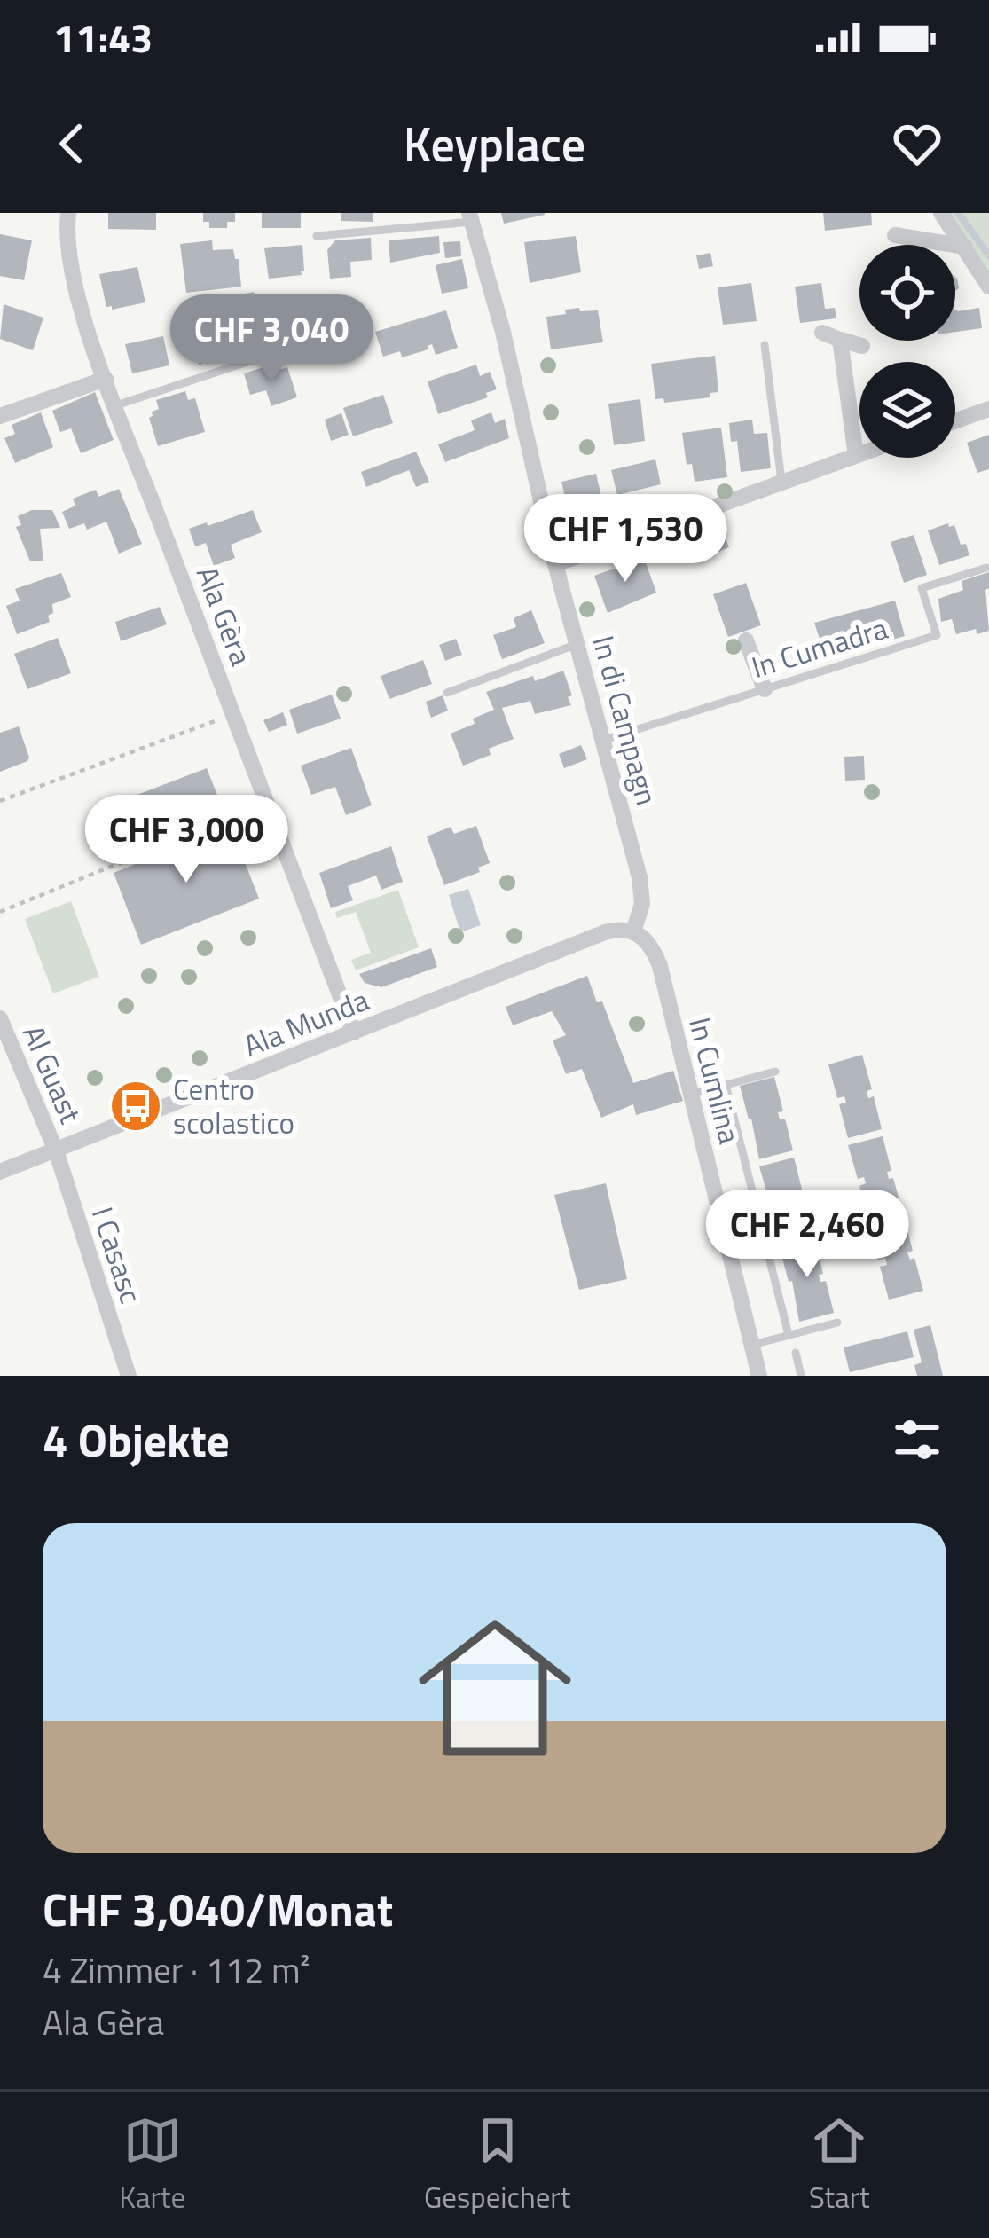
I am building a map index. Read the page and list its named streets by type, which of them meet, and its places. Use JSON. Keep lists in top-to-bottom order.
{
  "streets": {
    "street": [
      "Ala Gèra",
      "In di Campagn",
      "Ala Munda",
      "Al Guast",
      "In Cumlina",
      "I Casasc"
    ],
    "lane": ["In Cumadra"]
  },
  "crossings": [
    ["Ala Gèra", "Ala Munda"],
    ["In Cumadra", "In di Campagn"],
    ["In di Campagn", "Ala Munda"],
    ["In di Campagn", "In Cumlina"],
    ["Ala Munda", "Al Guast"],
    ["Ala Munda", "In Cumlina"],
    ["Ala Munda", "I Casasc"],
    ["Al Guast", "I Casasc"]
  ],
  "places": {
    "bus stop": ["Centro scolastico"]
  },
  "page": {
    "status": "11:43",
    "header": "Keyplace",
    "price": [
      "CHF 3,040",
      "CHF 1,530",
      "CHF 3,000",
      "CHF 2,460"
    ],
    "heading": "4 Objekte",
    "list": [
      {
        "name": "CHF 3,040/Monat",
        "note": "4 Zimmer · 112 m² · Ala Gèra"
      }
    ],
    "tabs": ["Karte", "Gespeichert", "Start"]
  }
}
